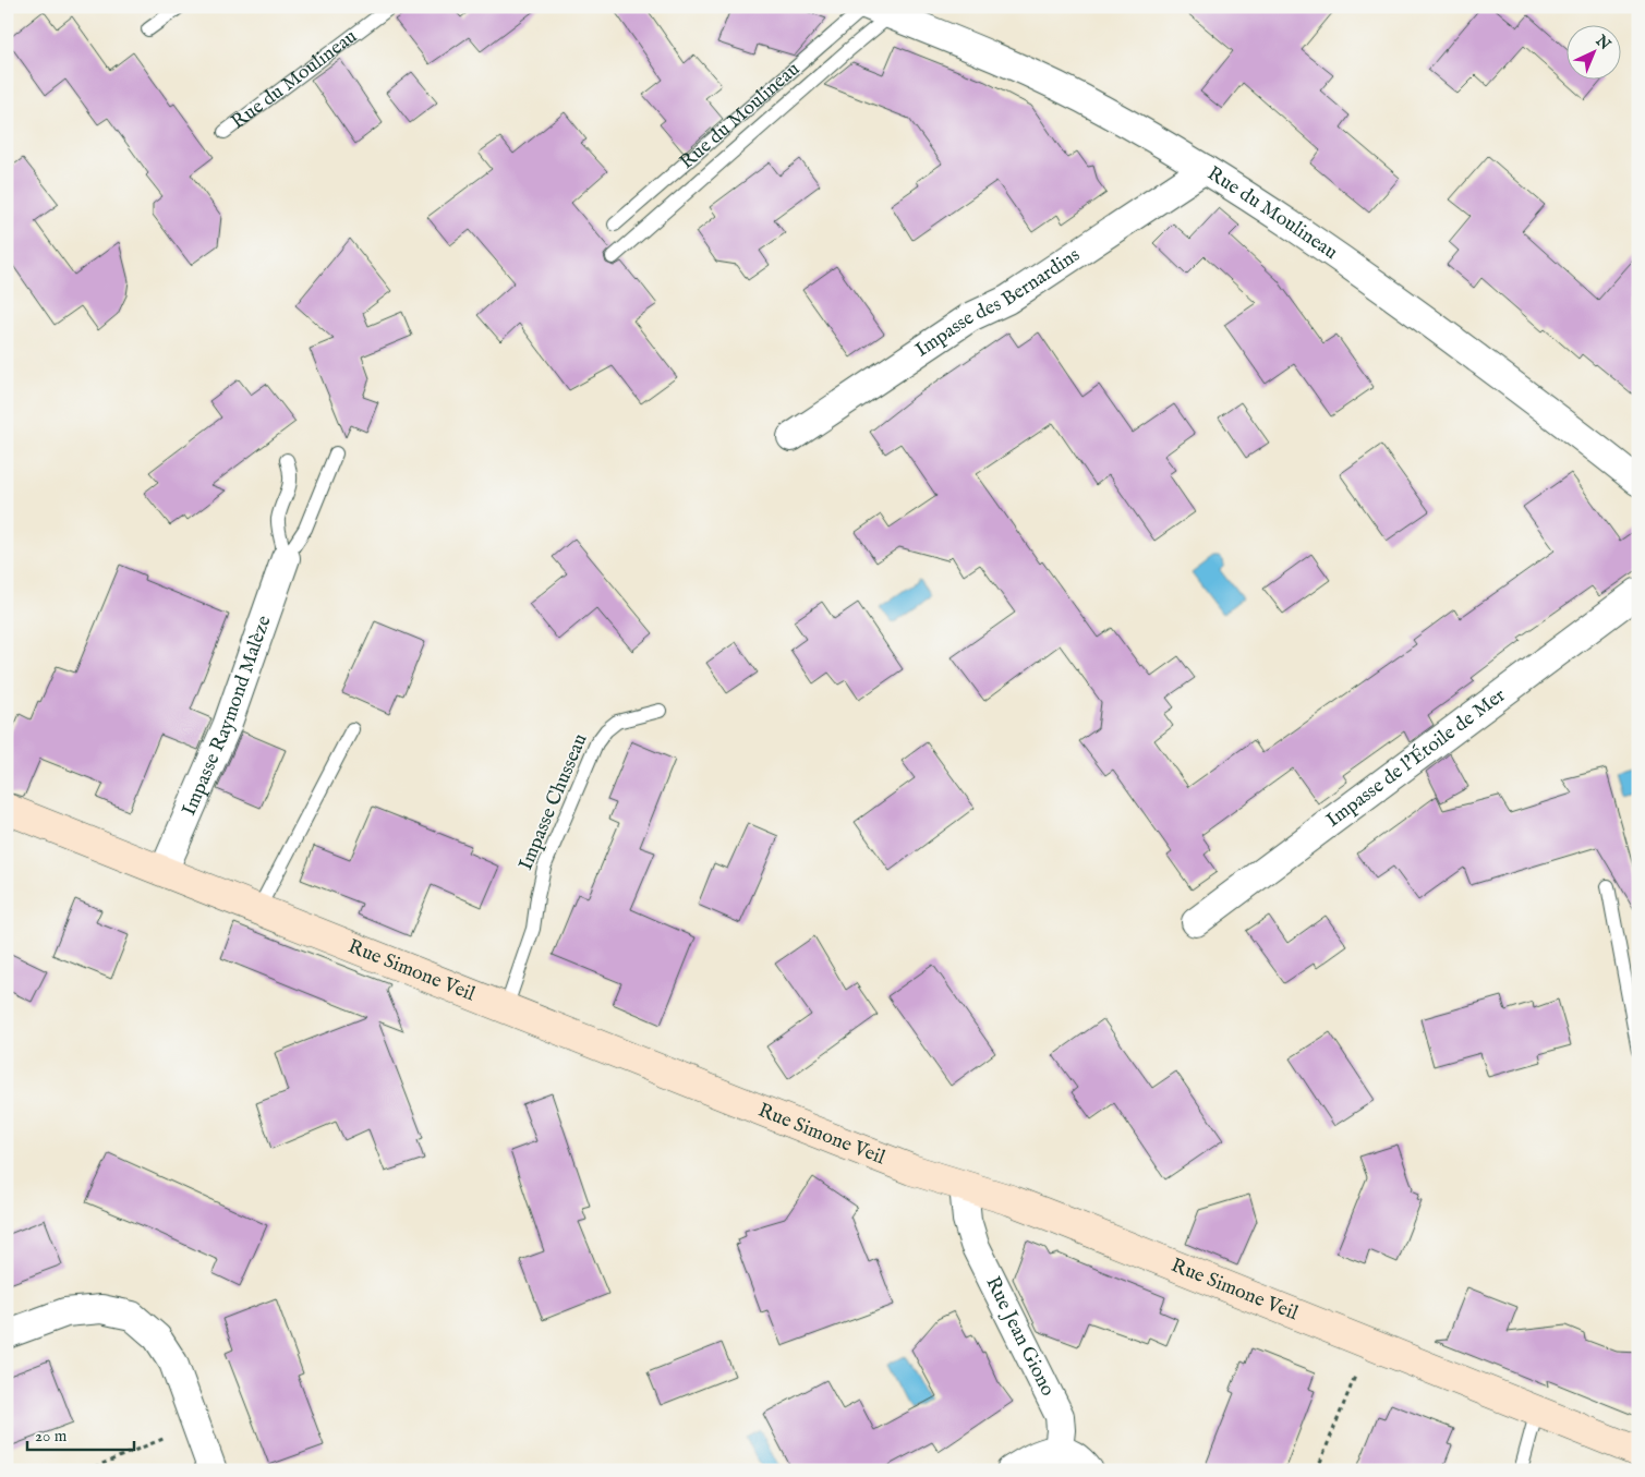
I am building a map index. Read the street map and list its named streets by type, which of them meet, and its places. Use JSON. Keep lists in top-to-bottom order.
{
  "streets": {
    "main road": ["Rue Simone Veil"],
    "street": [
      "Rue du Moulineau",
      "Impasse des Bernardins",
      "Impasse Raymond Malèze",
      "Impasse de l'Étoile de Mer",
      "Rue Jean Giono"
    ],
    "lane": ["Impasse Chusseau"]
  },
  "crossings": [
    ["Rue du Moulineau", "Impasse des Bernardins"],
    ["Impasse Raymond Malèze", "Rue Simone Veil"],
    ["Impasse Chusseau", "Rue Simone Veil"],
    ["Rue Simone Veil", "Rue Jean Giono"]
  ],
  "scale_bar": "20 m",
  "north": "top right"
}
